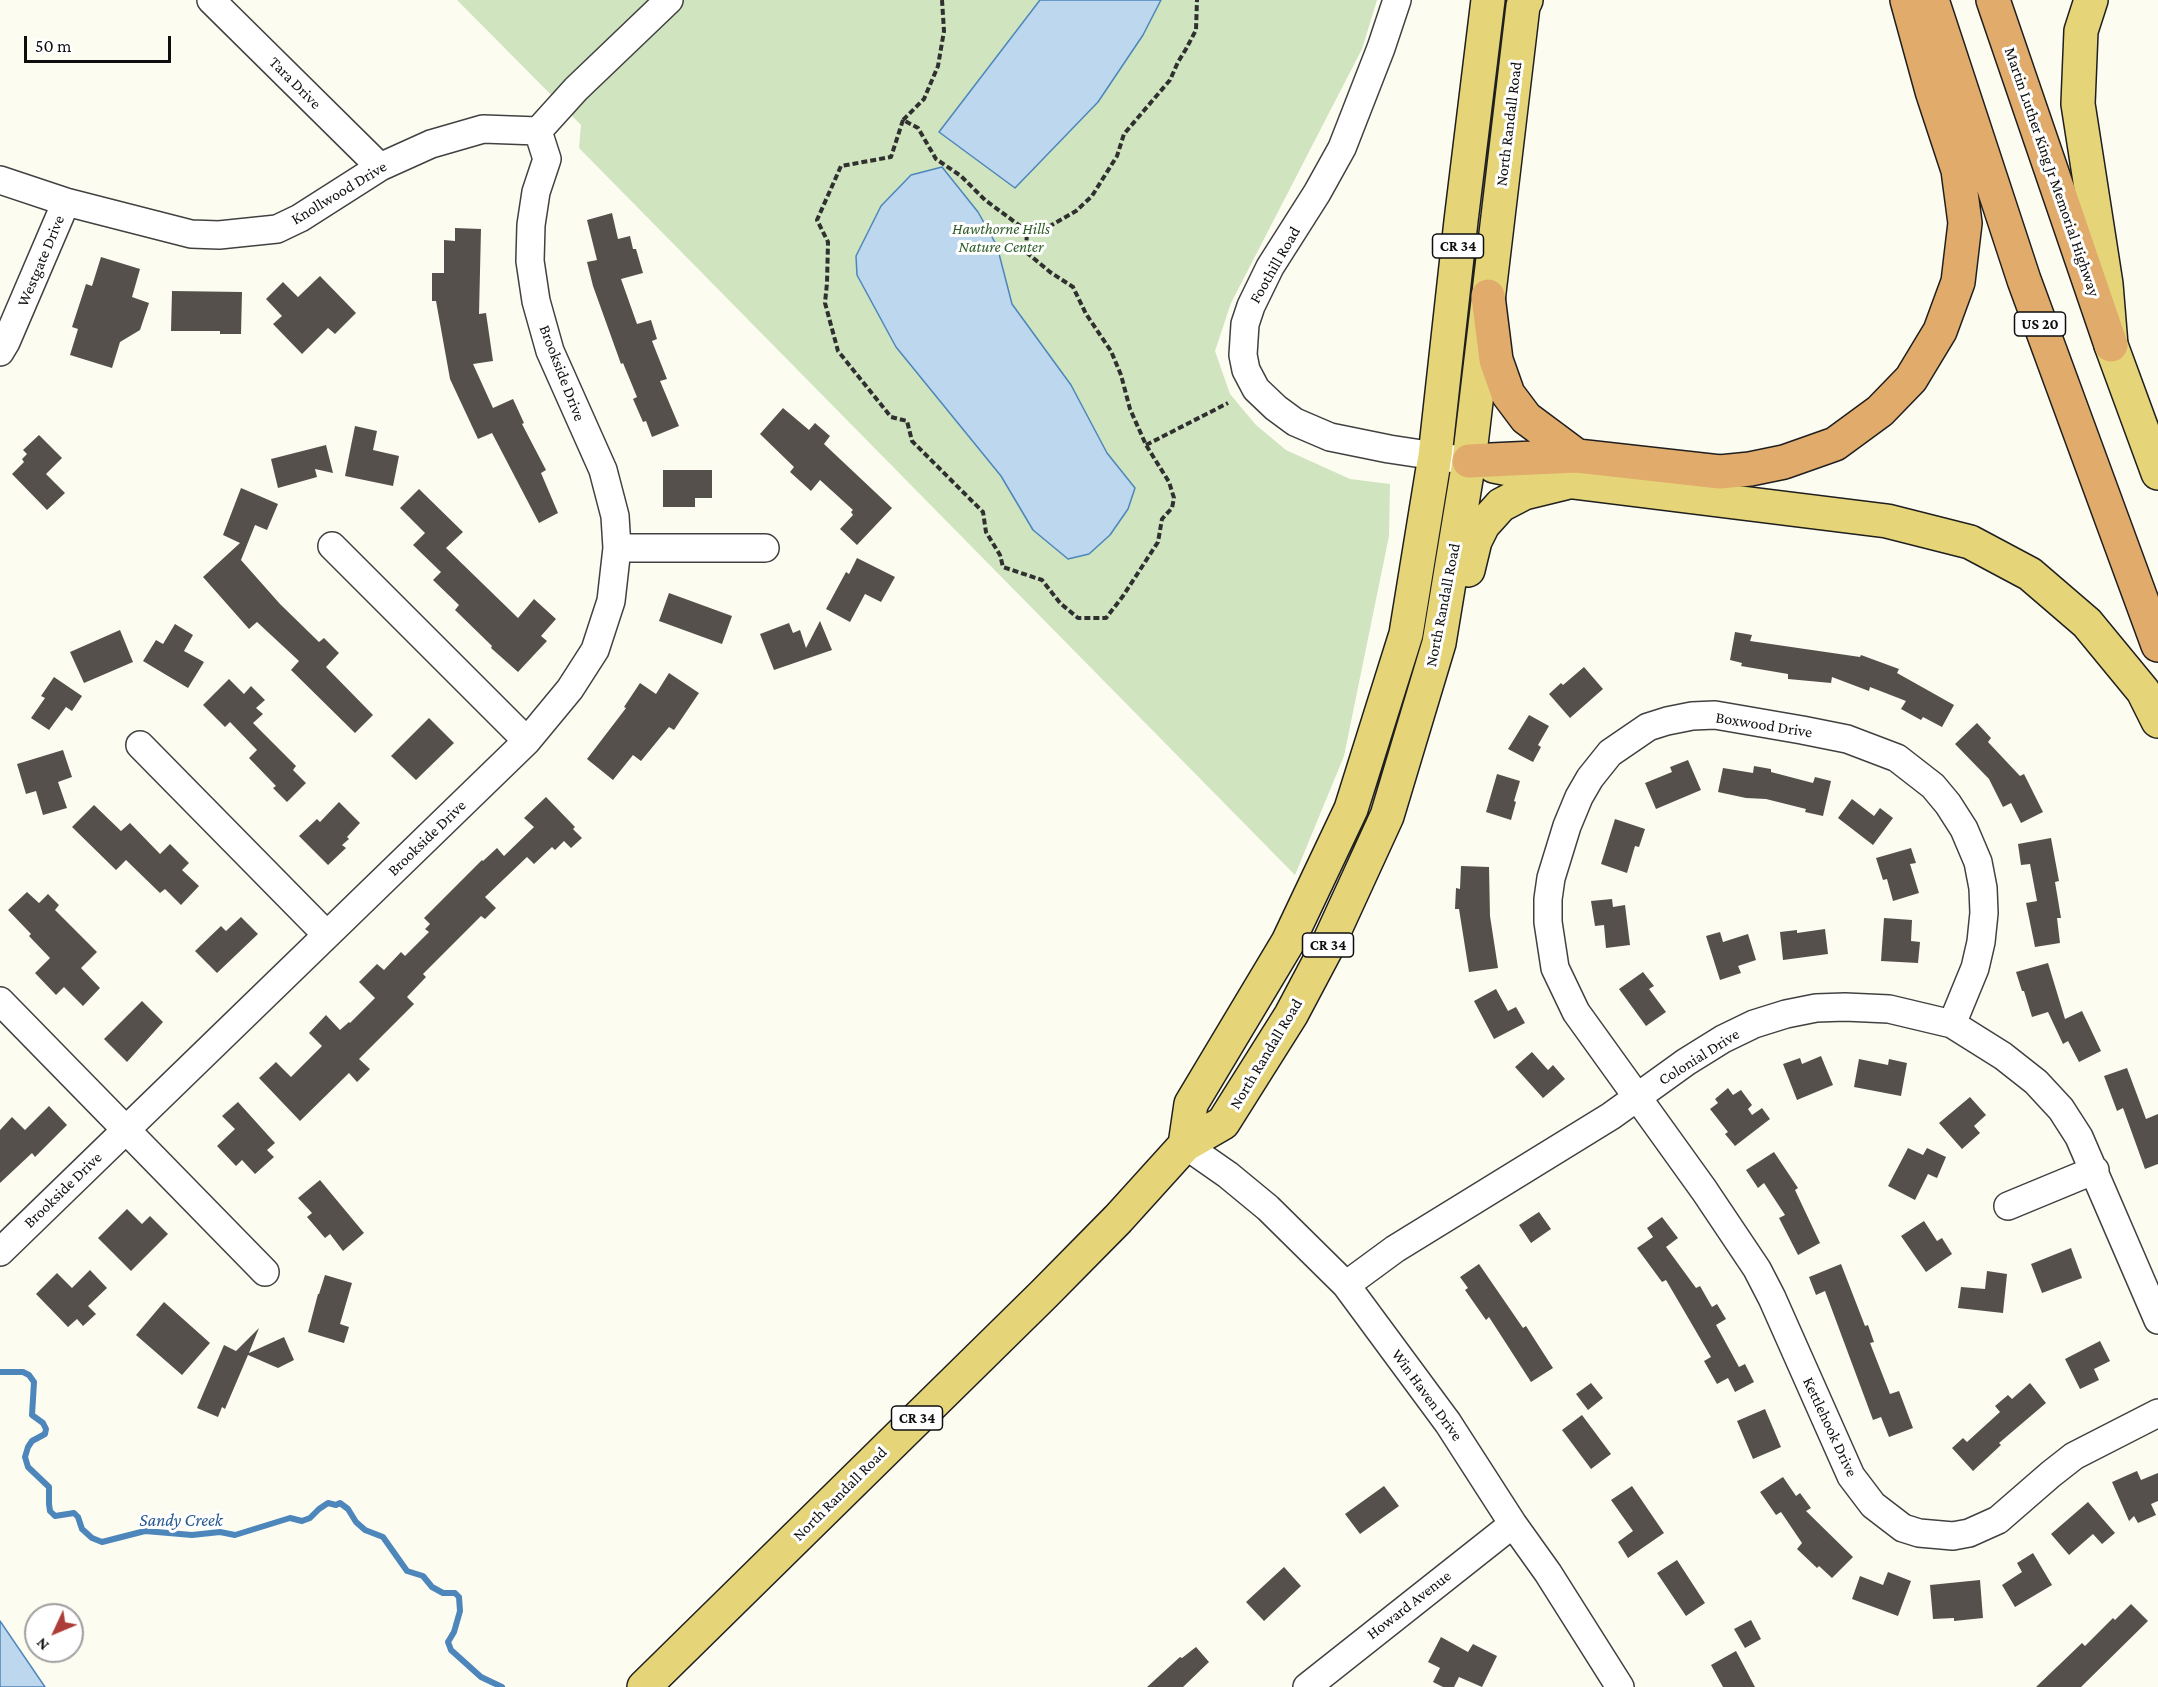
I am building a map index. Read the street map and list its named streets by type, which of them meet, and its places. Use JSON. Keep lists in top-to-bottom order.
{
  "streets": {
    "highway": ["Martin Luther King Jr Memorial Highway", "US 20"],
    "main road": ["North Randall Road", "CR 34"],
    "street": [
      "Tara Drive",
      "Knollwood Drive",
      "Westgate Drive",
      "Foothill Road",
      "Brookside Drive",
      "Boxwood Drive",
      "Colonial Drive",
      "Win Haven Drive",
      "Kettlehook Drive",
      "Howard Avenue"
    ]
  },
  "crossings": [
    ["Tara Drive", "Knollwood Drive"],
    ["North Randall Road", "Foothill Road"],
    ["North Randall Road", "Win Haven Drive"],
    ["Knollwood Drive", "Westgate Drive"],
    ["Knollwood Drive", "Brookside Drive"],
    ["Boxwood Drive", "Colonial Drive"],
    ["Boxwood Drive", "Kettlehook Drive"],
    ["Colonial Drive", "Win Haven Drive"],
    ["Colonial Drive", "Kettlehook Drive"],
    ["Win Haven Drive", "Howard Avenue"]
  ],
  "water": ["Sandy Creek"],
  "parks": ["Hawthorne Hills Nature Center"],
  "scale_bar": "50 m",
  "north": "bottom left"
}
